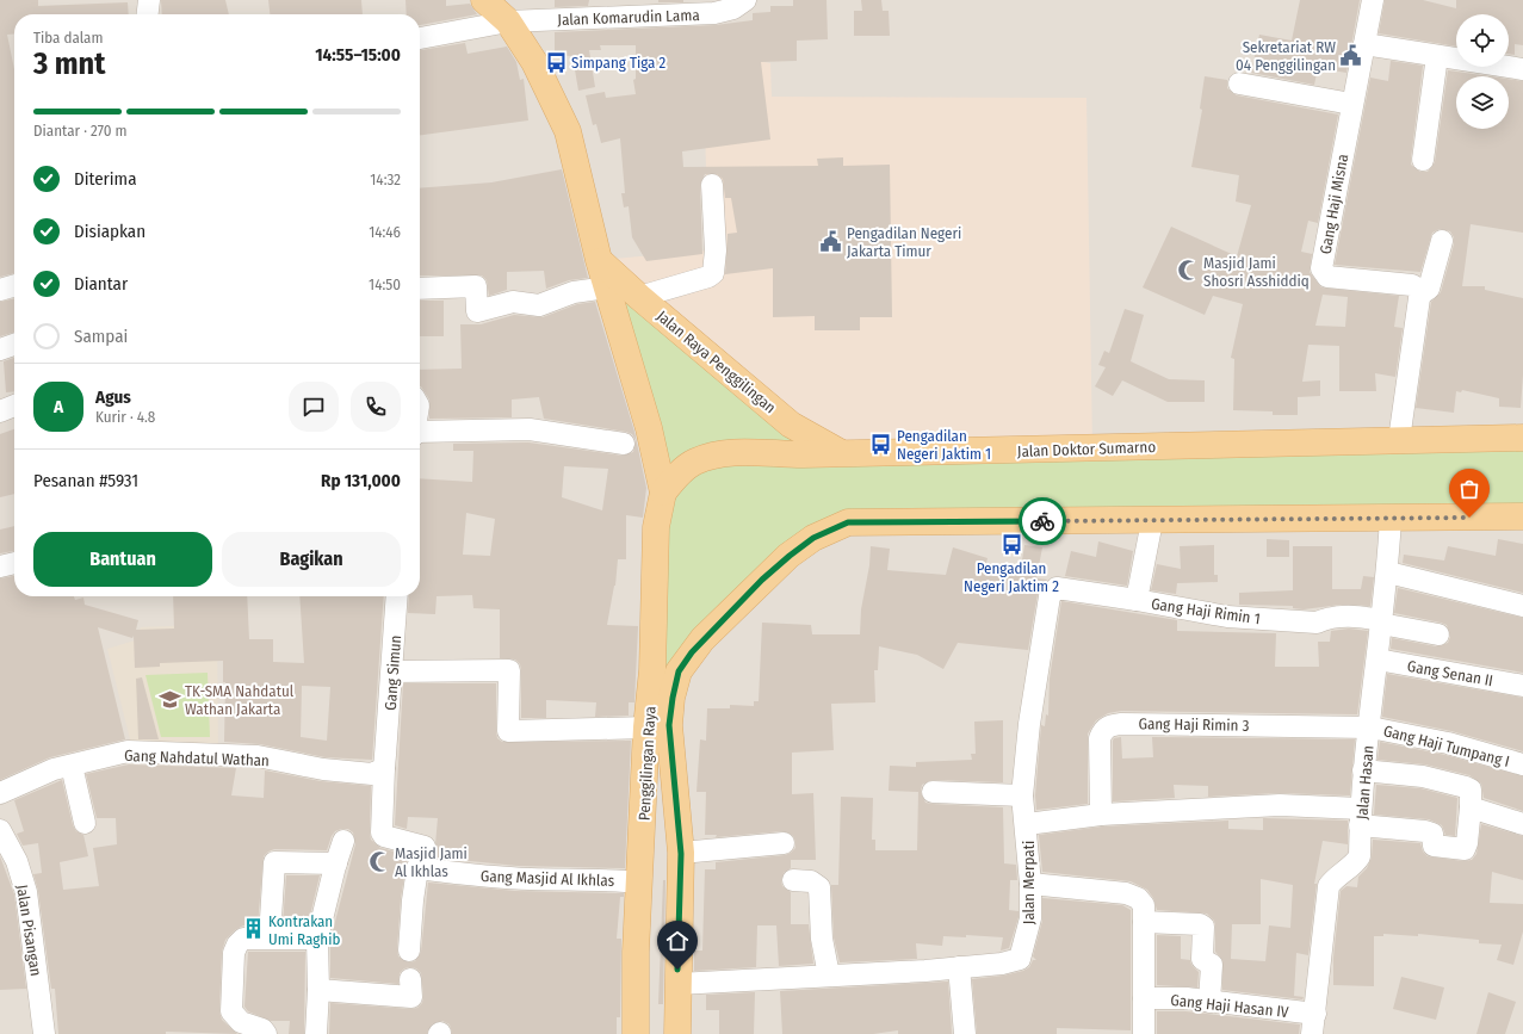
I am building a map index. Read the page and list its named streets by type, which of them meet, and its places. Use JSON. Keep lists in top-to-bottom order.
{
  "streets": {
    "main road": ["Jalan Raya Penggilingan", "Jalan Doktor Sumarno", "Penggilingan Raya"],
    "street": [
      "Jalan Komarudin Lama",
      "Gang Haji Misna",
      "Gang Haji Rimin 1",
      "Gang Simun",
      "Gang Senan II",
      "Gang Haji Rimin 3",
      "Gang Haji Tumpang I",
      "Gang Nahdatul Wathan",
      "Jalan Hasan",
      "Gang Masjid Al Ikhlas",
      "Jalan Merpati",
      "Jalan Pisangan",
      "Gang Haji Hasan IV"
    ]
  },
  "crossings": [
    ["Jalan Raya Penggilingan", "Jalan Doktor Sumarno"],
    ["Jalan Doktor Sumarno", "Penggilingan Raya"],
    ["Gang Haji Rimin 1", "Jalan Hasan"],
    ["Gang Simun", "Gang Nahdatul Wathan"],
    ["Gang Senan II", "Jalan Hasan"],
    ["Gang Haji Rimin 3", "Gang Haji Tumpang I"],
    ["Gang Haji Rimin 3", "Jalan Hasan"],
    ["Gang Haji Rimin 3", "Jalan Merpati"],
    ["Gang Haji Tumpang I", "Jalan Hasan"],
    ["Penggilingan Raya", "Gang Masjid Al Ikhlas"],
    ["Penggilingan Raya", "Jalan Merpati"],
    ["Jalan Hasan", "Jalan Merpati"],
    ["Jalan Hasan", "Gang Haji Hasan IV"]
  ],
  "places": {
    "public building": ["Sekretariat RW 04 Penggilingan", "Pengadilan Negeri Jakarta Timur"],
    "bus stop": ["Simpang Tiga 2", "Pengadilan Negeri Jaktim 1", "Pengadilan Negeri Jaktim 2"],
    "mosque": ["Masjid Jami Shosri Asshiddiq", "Masjid Jami Al Ikhlas"],
    "school or university": ["TK-SMA Nahdatul Wathan Jakarta"],
    "building": ["Kontrakan Umi Raghib"]
  },
  "page": {
    "heading": ["3 mnt", "Tiba dalam", "14:55–15:00"],
    "panel": [
      "Agus",
      "Kurir · 4.8",
      "Pesanan #5931",
      "Rp 131,000"
    ],
    "bar": "Diantar · 270 m",
    "list": [
      ["Diterima", "14:32"],
      ["Disiapkan", "14:46"],
      ["Diantar", "14:50"],
      "Sampai"
    ],
    "round": "A",
    "buttons": ["Bantuan", "Bagikan"]
  }
}
